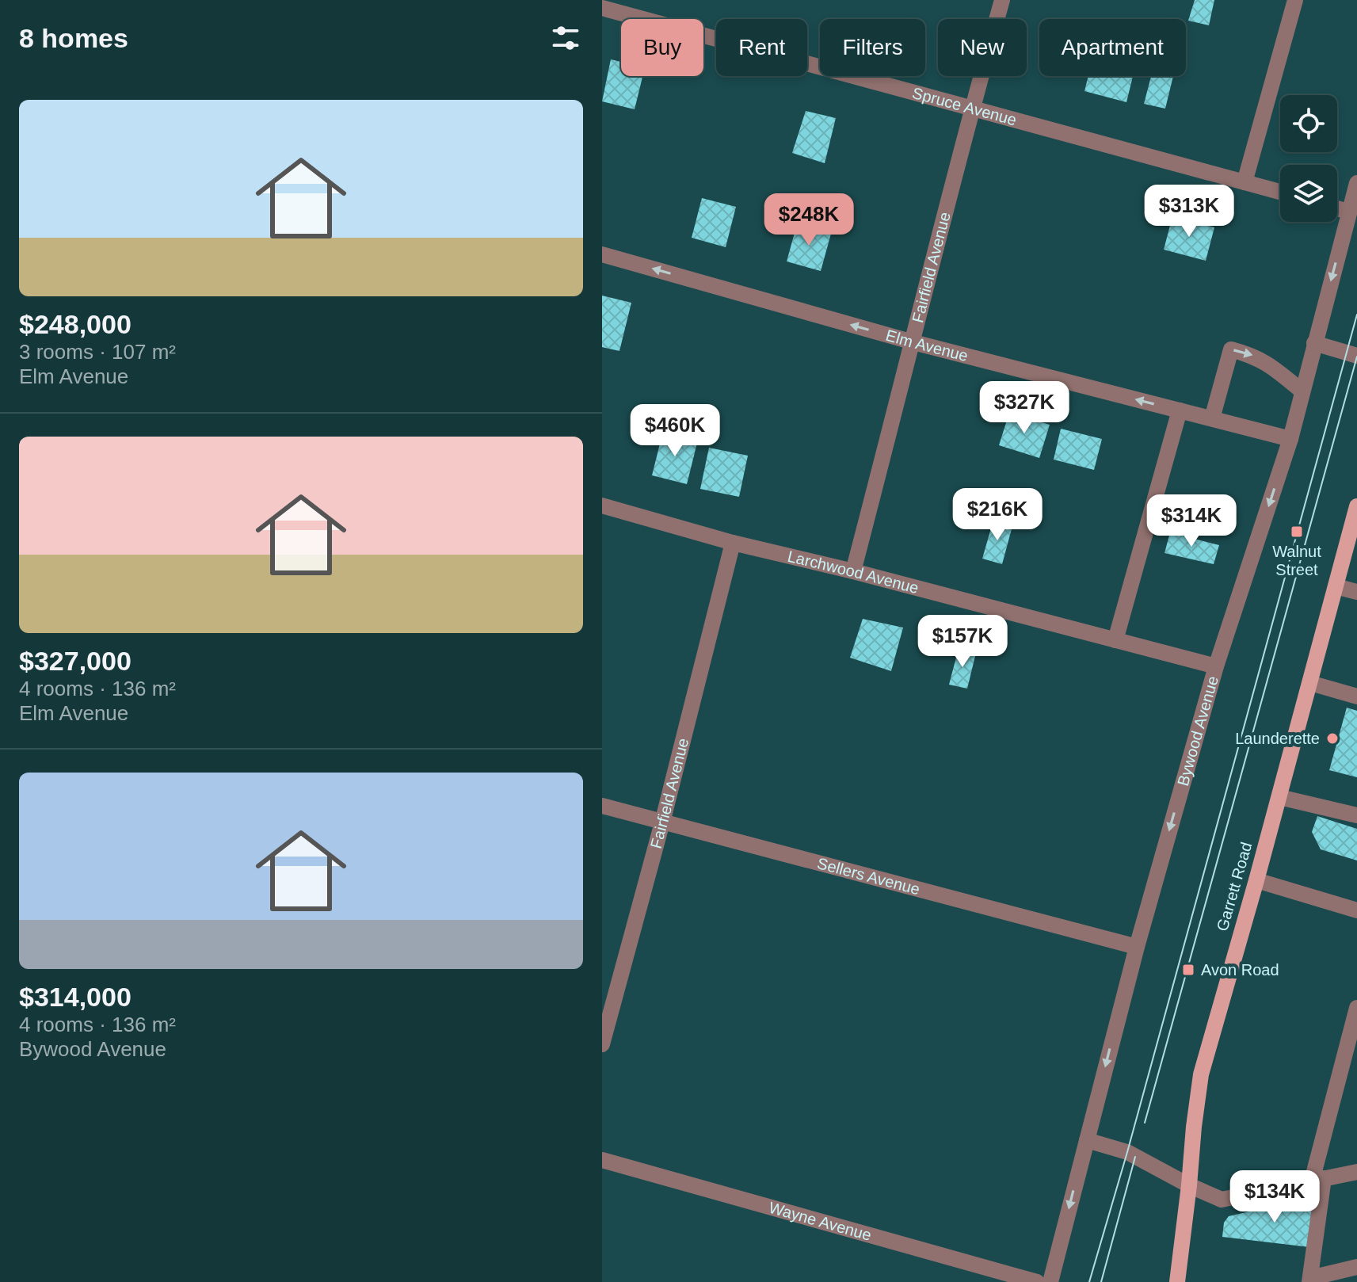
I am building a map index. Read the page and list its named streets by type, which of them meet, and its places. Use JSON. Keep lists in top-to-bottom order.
{
  "streets": {
    "main road": ["Garrett Road"],
    "street": [
      "Spruce Avenue",
      "Fairfield Avenue",
      "Elm Avenue",
      "Larchwood Avenue",
      "Bywood Avenue",
      "Sellers Avenue",
      "Wayne Avenue"
    ]
  },
  "crossings": [
    ["Spruce Avenue", "Fairfield Avenue"],
    ["Fairfield Avenue", "Elm Avenue"],
    ["Fairfield Avenue", "Larchwood Avenue"],
    ["Fairfield Avenue", "Sellers Avenue"],
    ["Elm Avenue", "Bywood Avenue"],
    ["Larchwood Avenue", "Bywood Avenue"],
    ["Bywood Avenue", "Sellers Avenue"]
  ],
  "one_way": ["Elm Avenue", "Bywood Avenue"],
  "places": {
    "transit": ["Walnut Street", "Avon Road"],
    "other": ["Launderette"]
  },
  "page": {
    "heading": "8 homes",
    "chip": [
      "Buy",
      "Rent",
      "Filters",
      "New",
      "Apartment"
    ],
    "list": [
      {
        "name": "$248,000",
        "note": "3 rooms · 107 m² · Elm Avenue"
      },
      {
        "name": "$327,000",
        "note": "4 rooms · 136 m² · Elm Avenue"
      },
      {
        "name": "$314,000",
        "note": "4 rooms · 136 m² · Bywood Avenue"
      }
    ],
    "price": [
      "$313K",
      "$248K",
      "$327K",
      "$460K",
      "$216K",
      "$314K",
      "$157K",
      "$134K"
    ]
  }
}
